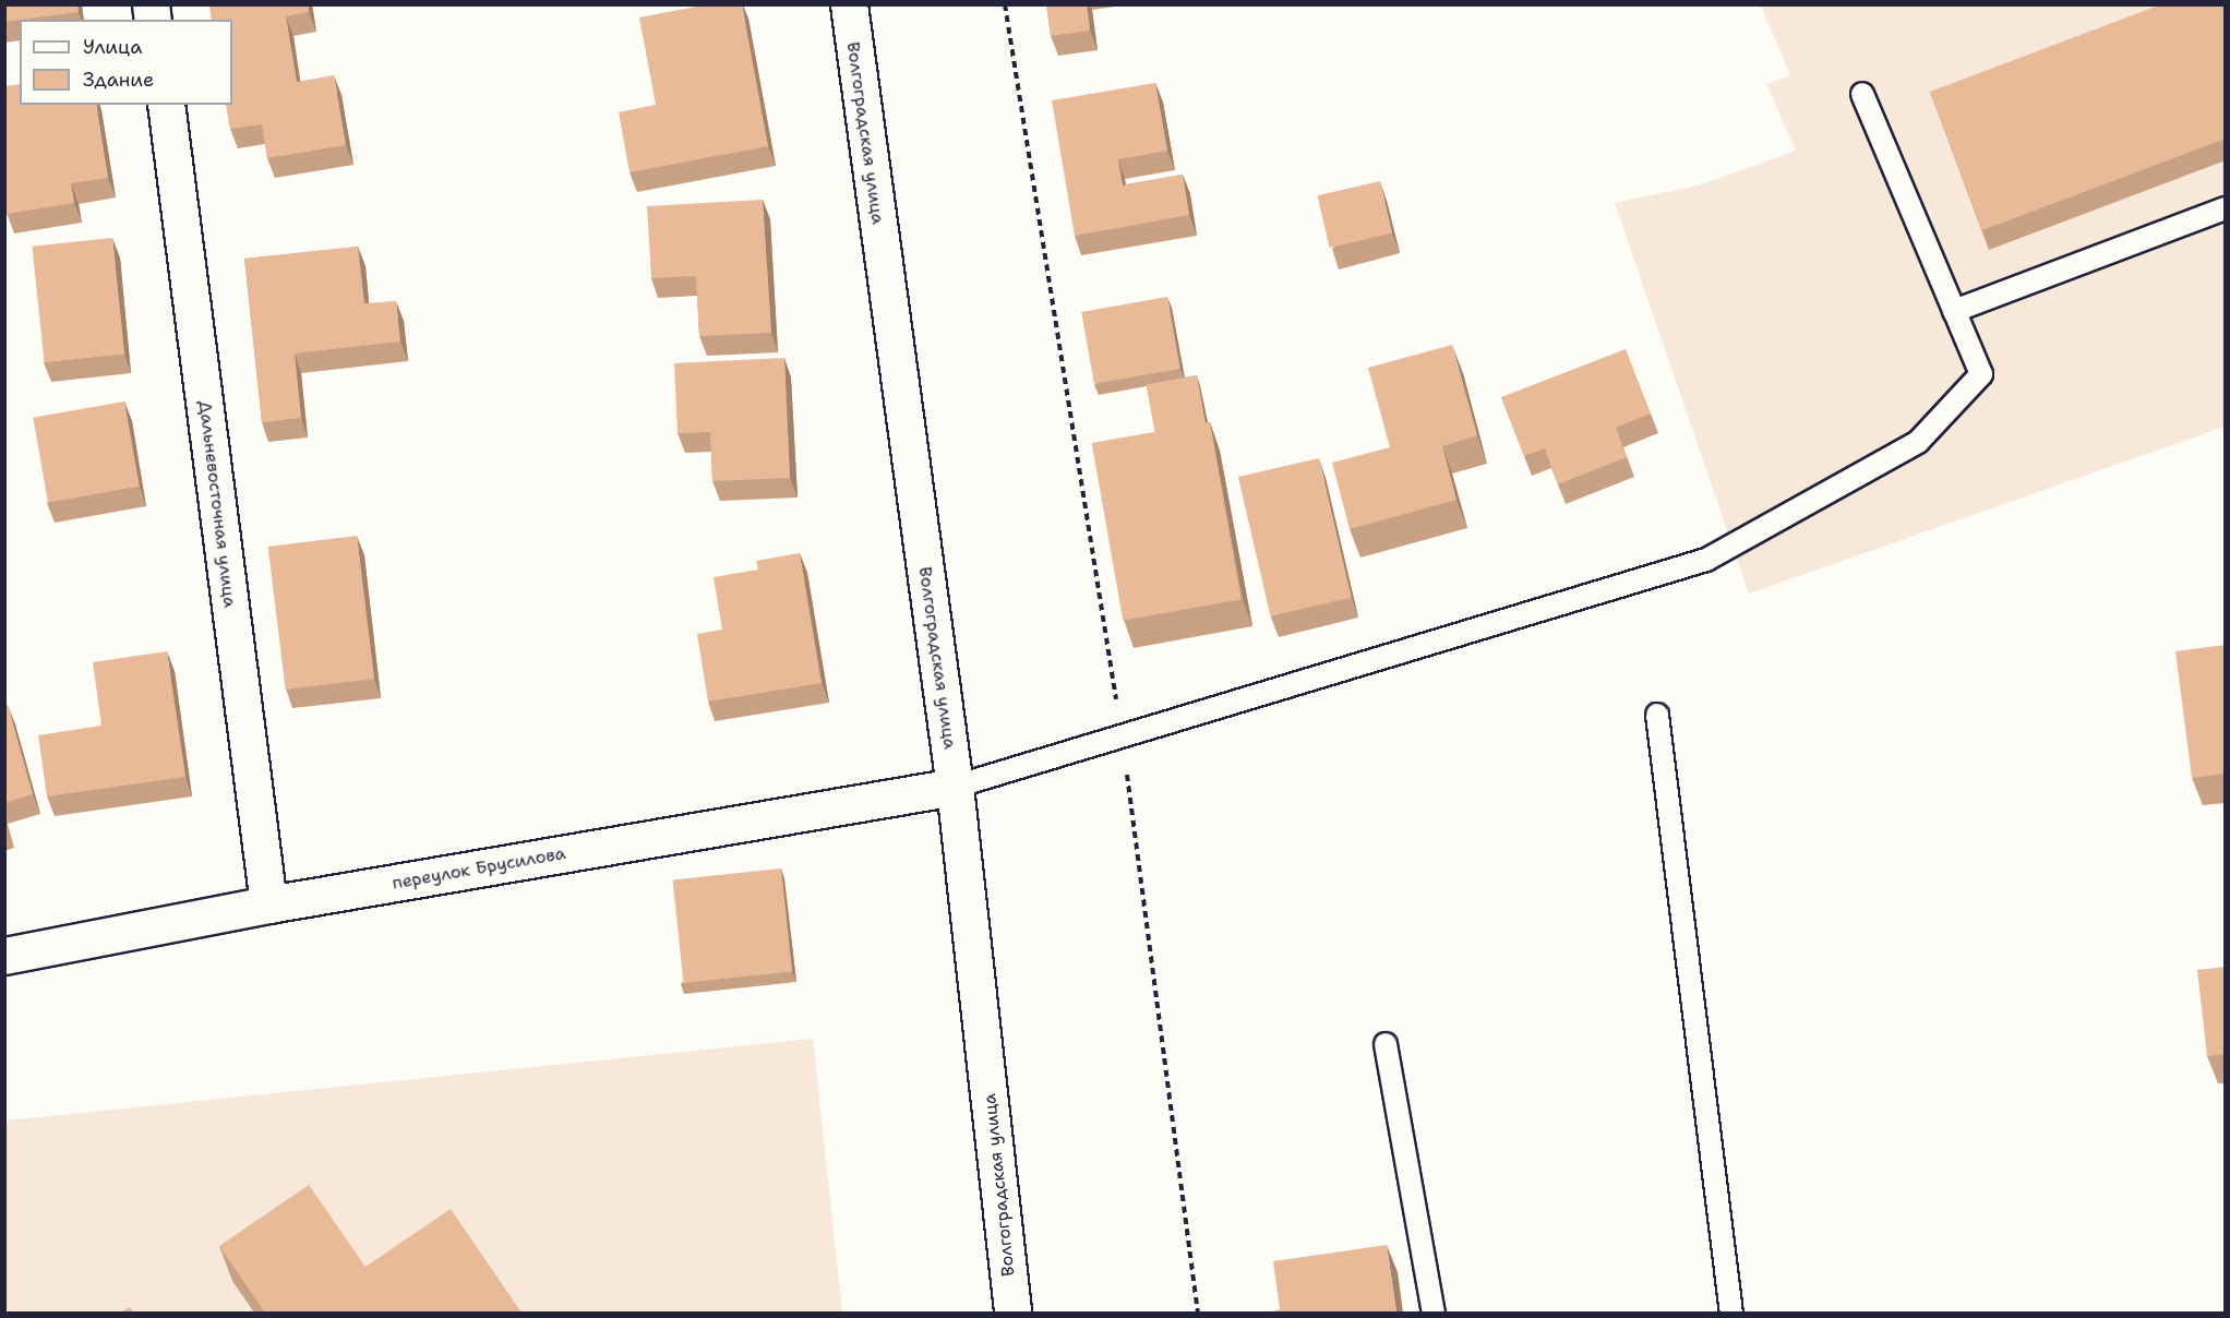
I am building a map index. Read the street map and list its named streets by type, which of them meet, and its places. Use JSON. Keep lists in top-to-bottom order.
{
  "streets": {
    "street": ["Волгоградская улица", "Дальневосточная улица", "переулок Брусилова"]
  },
  "crossings": [
    ["Волгоградская улица", "переулок Брусилова"],
    ["Дальневосточная улица", "переулок Брусилова"]
  ],
  "legend": ["Улица", "Здание"]
}
